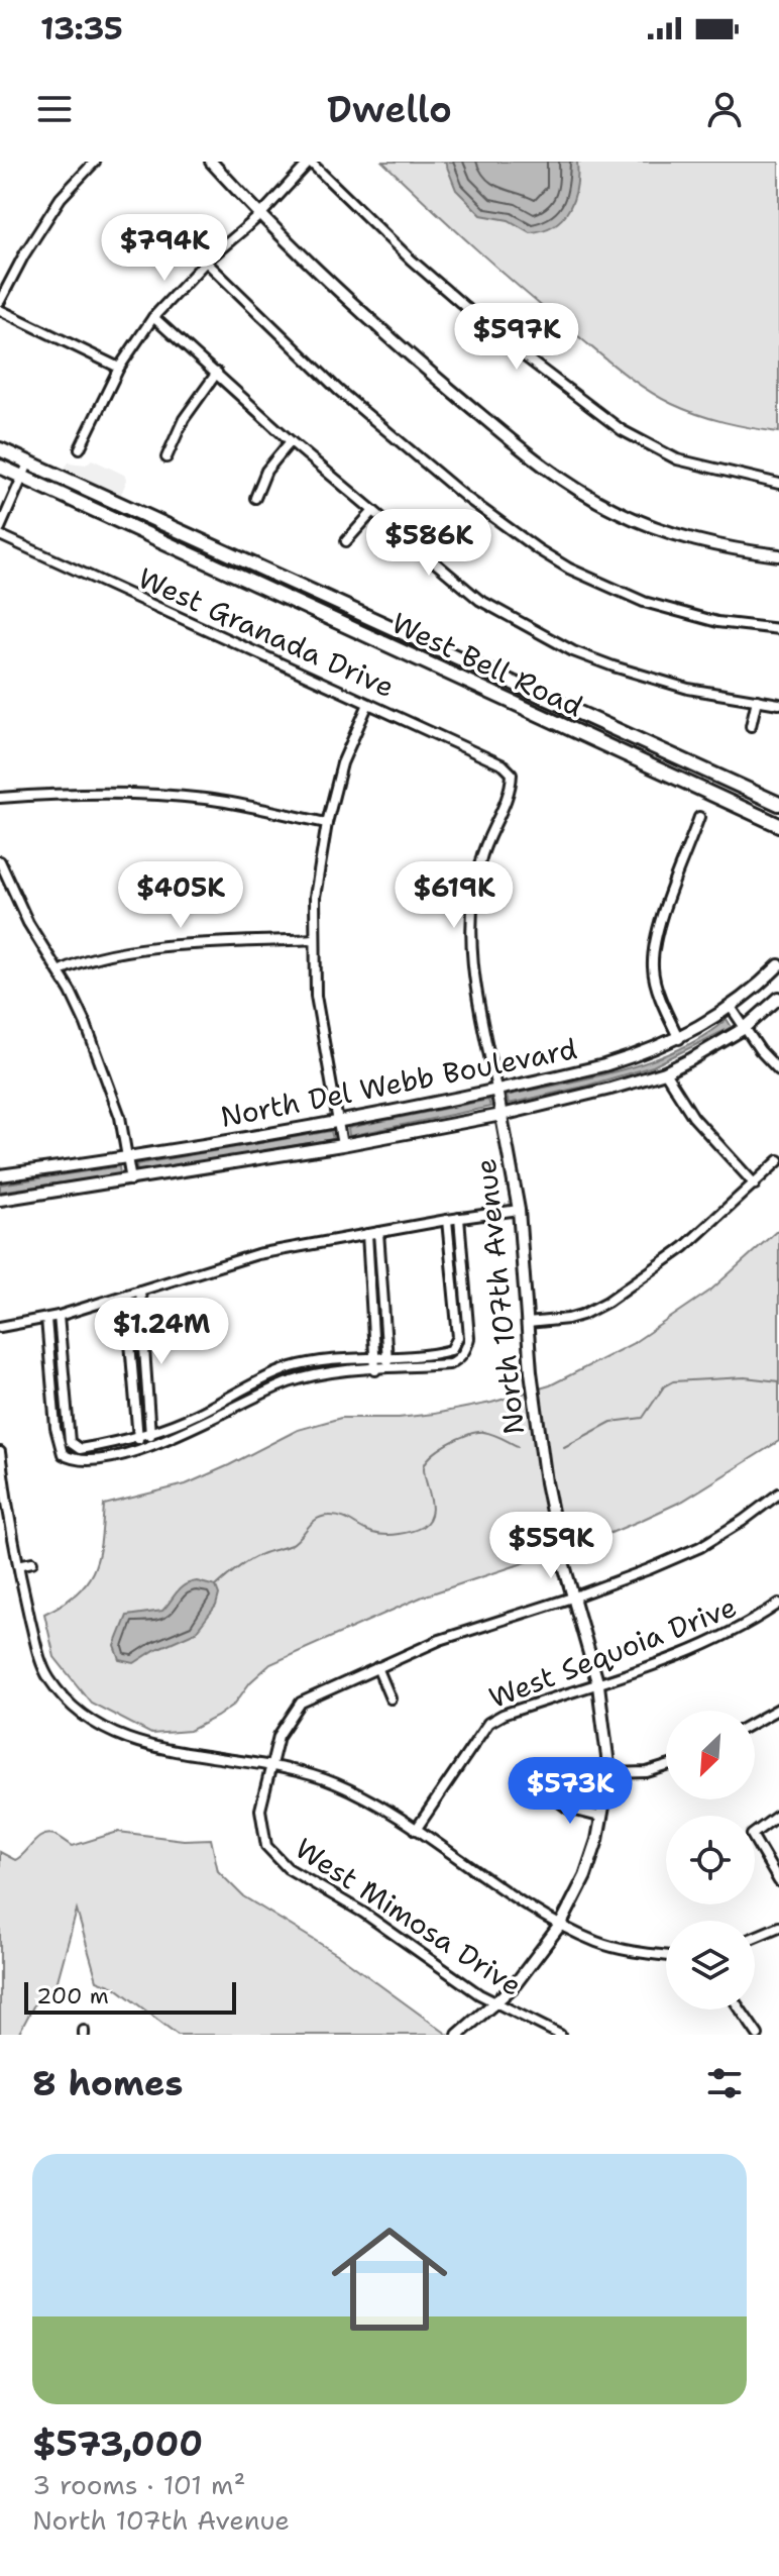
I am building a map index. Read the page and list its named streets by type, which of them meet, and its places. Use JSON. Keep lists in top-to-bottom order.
{
  "streets": {
    "main road": ["West Bell Road"],
    "street": [
      "West Granada Drive",
      "North Del Webb Boulevard",
      "North 107th Avenue",
      "West Sequoia Drive",
      "West Mimosa Drive"
    ]
  },
  "crossings": [
    ["West Granada Drive", "North 107th Avenue"],
    ["North Del Webb Boulevard", "North 107th Avenue"],
    ["North 107th Avenue", "West Sequoia Drive"],
    ["North 107th Avenue", "West Mimosa Drive"]
  ],
  "scale_bar": "200 m",
  "north": "bottom left",
  "page": {
    "status": "13:35",
    "header": "Dwello",
    "price": [
      "$794K",
      "$597K",
      "$586K",
      "$405K",
      "$619K",
      "$1.24M",
      "$559K",
      "$573K"
    ],
    "scale": "200 m",
    "heading": "8 homes",
    "list": [
      {
        "name": "$573,000",
        "note": "3 rooms · 101 m² · North 107th Avenue"
      }
    ]
  }
}
